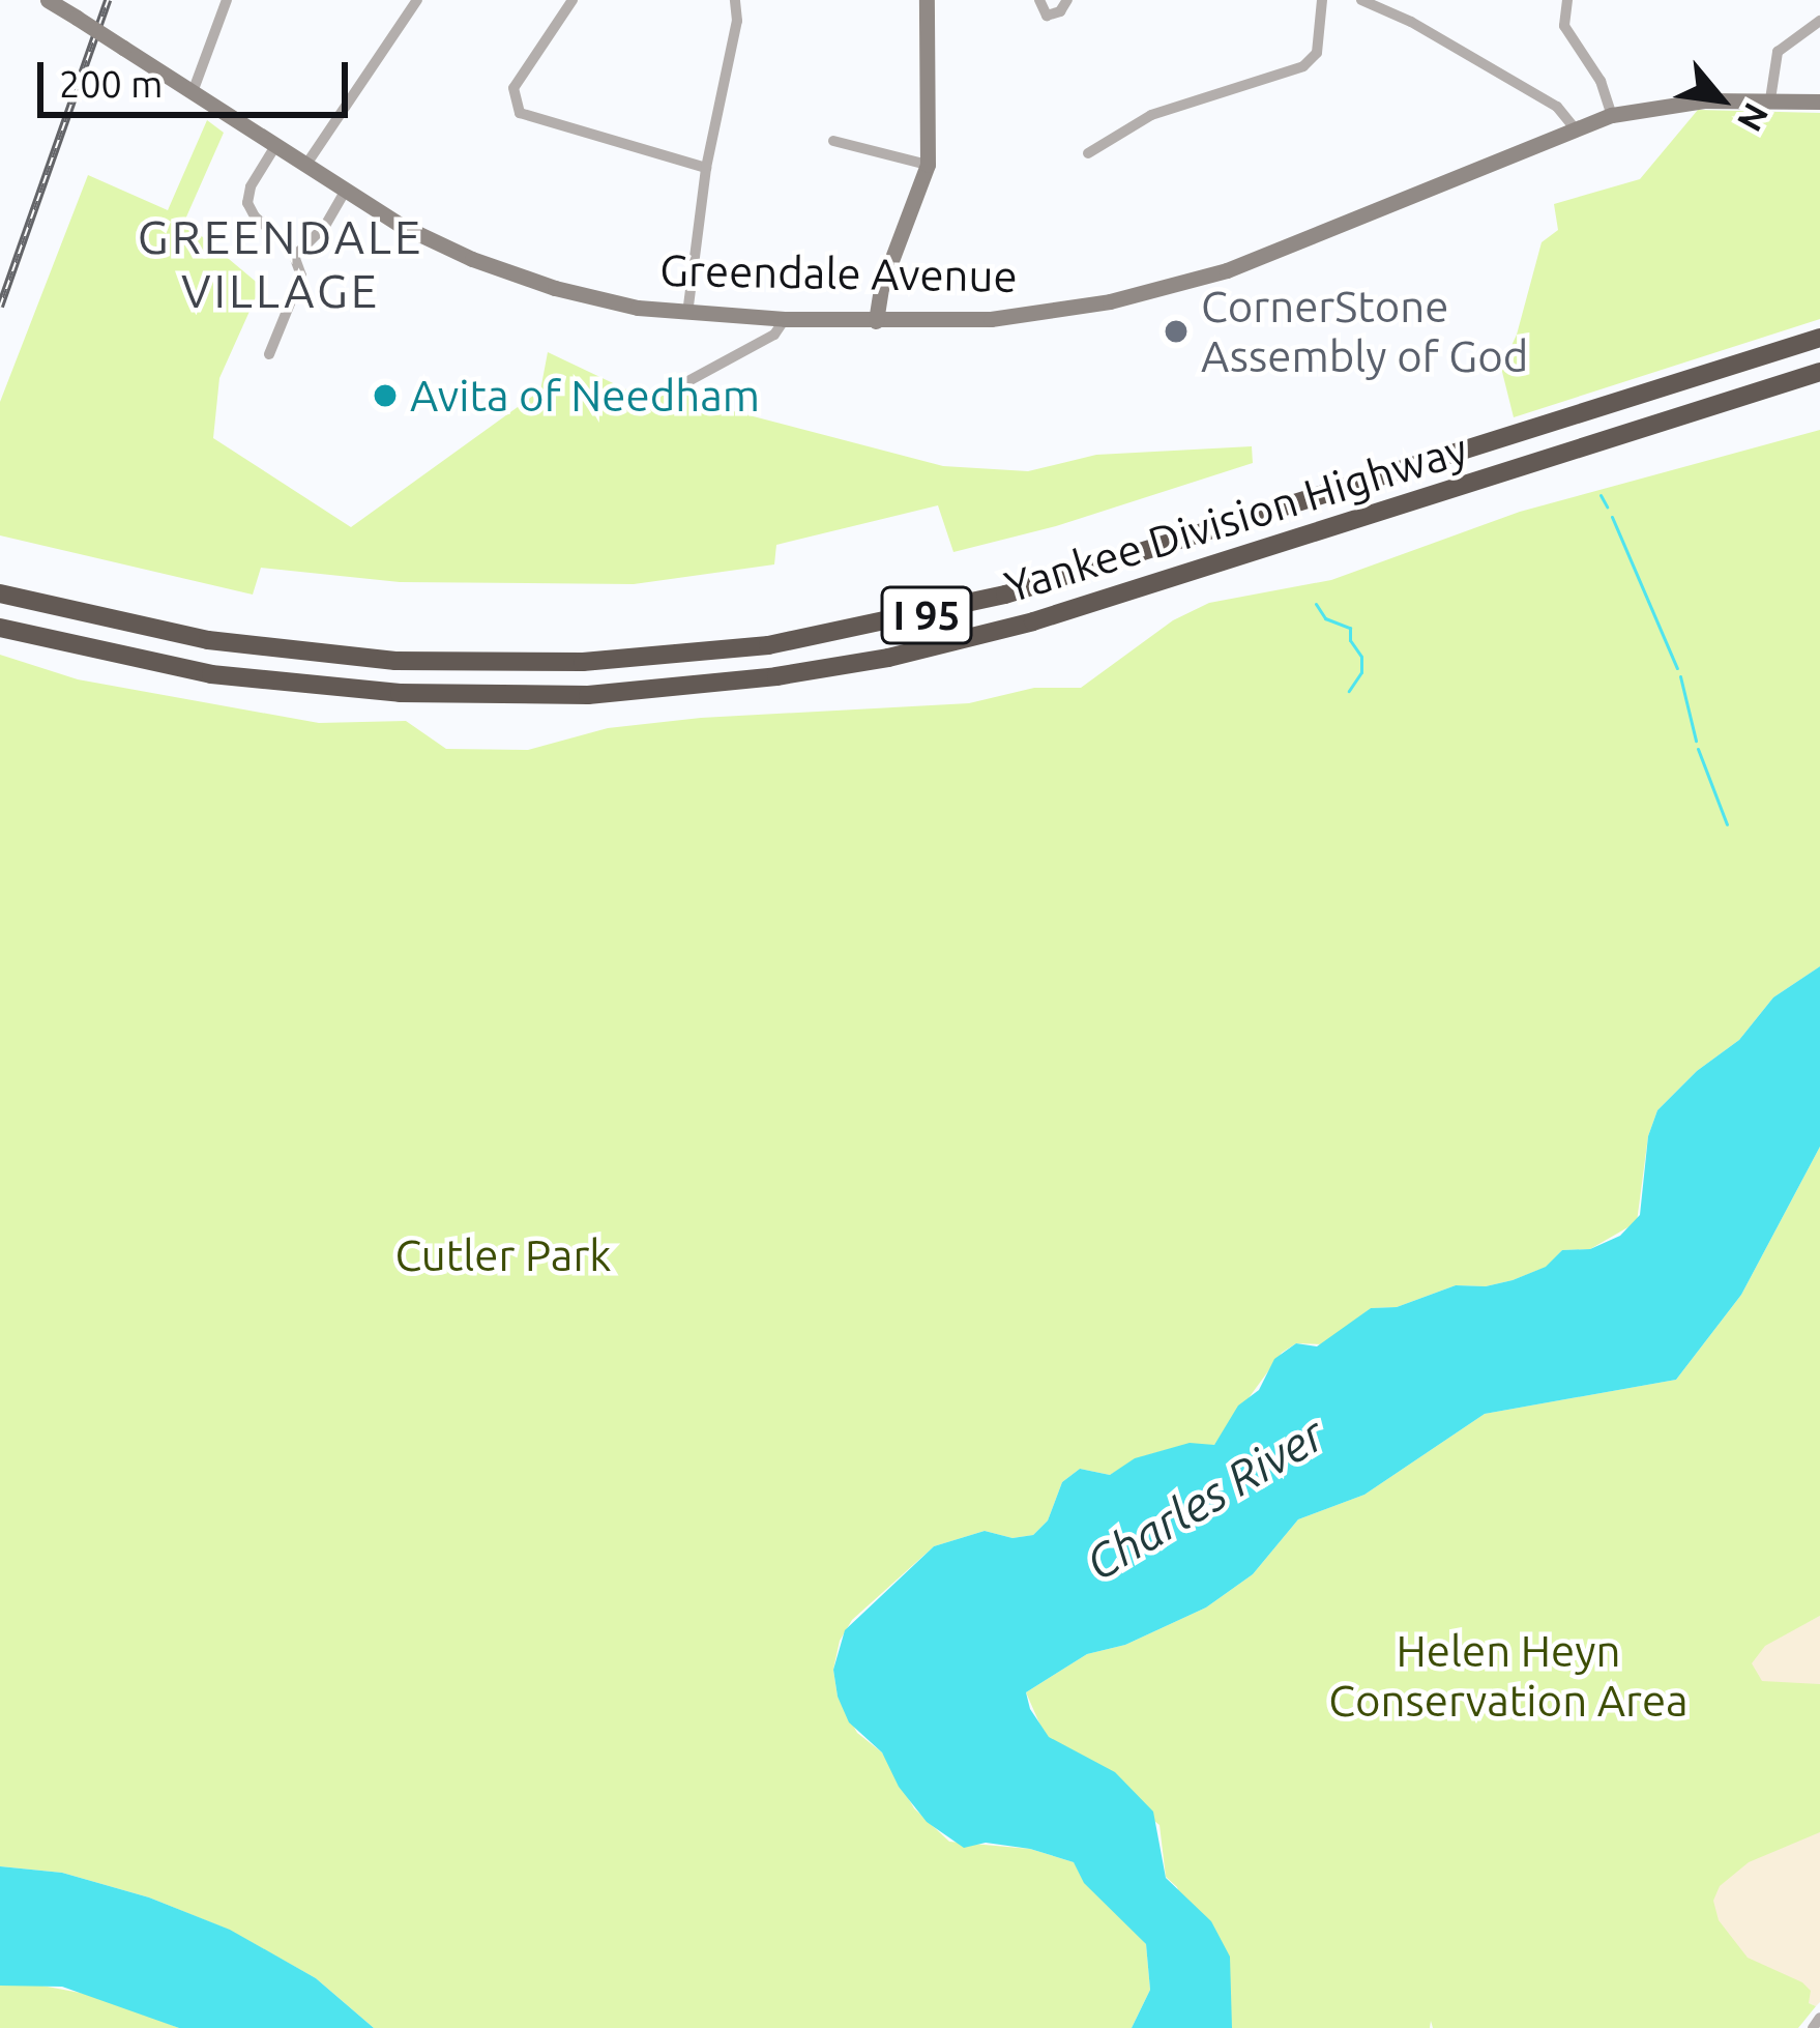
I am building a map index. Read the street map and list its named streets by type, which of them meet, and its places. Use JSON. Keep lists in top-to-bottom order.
{
  "streets": {
    "highway": ["Yankee Division Highway", "I 95"],
    "main road": ["Greendale Avenue"]
  },
  "districts": ["GREENDALE VILLAGE"],
  "water": ["Charles River"],
  "parks": ["Cutler Park", "Helen Heyn Conservation Area"],
  "places": ["CornerStone Assembly of God", "Avita of Needham"],
  "scale_bar": "200 m",
  "north": "bottom right"
}
